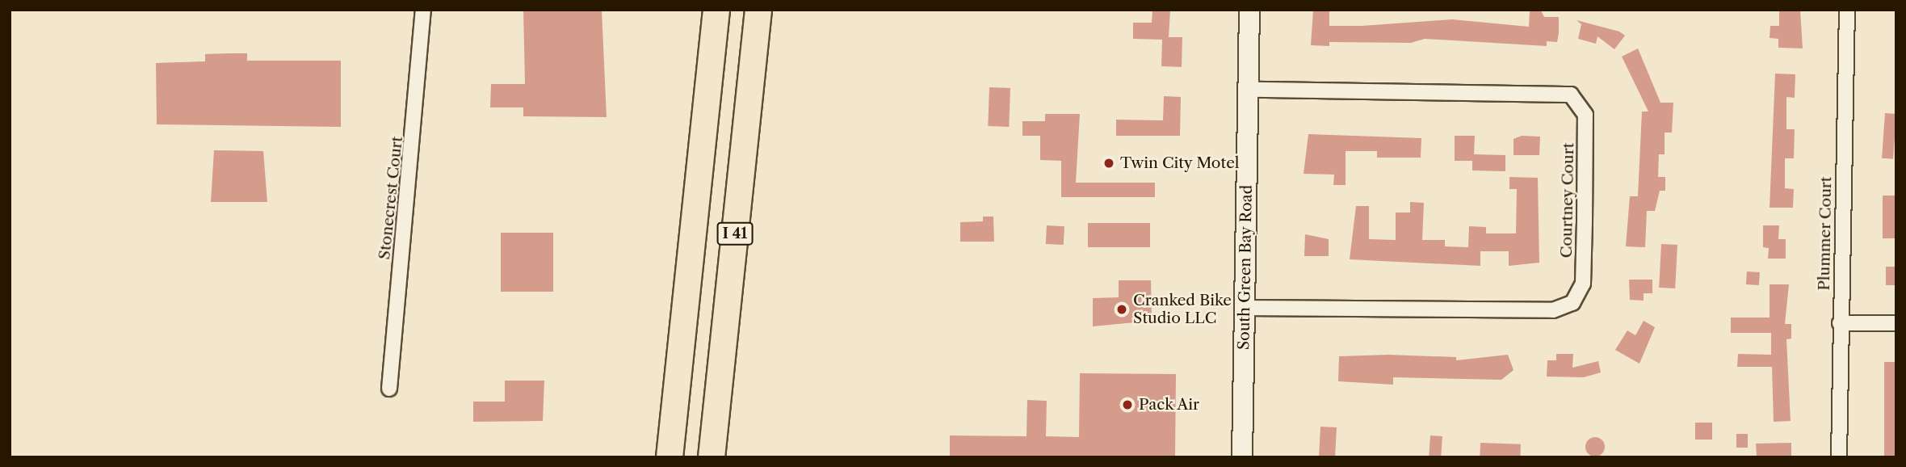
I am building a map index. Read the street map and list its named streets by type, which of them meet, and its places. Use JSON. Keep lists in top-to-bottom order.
{
  "streets": {
    "highway": ["I 41"],
    "main road": ["South Green Bay Road"],
    "street": ["Stonecrest Court", "Courtney Court", "Plummer Court"]
  },
  "crossings": [
    ["Courtney Court", "South Green Bay Road"]
  ],
  "places": ["Twin City Motel", "Cranked Bike Studio LLC", "Pack Air"]
}
